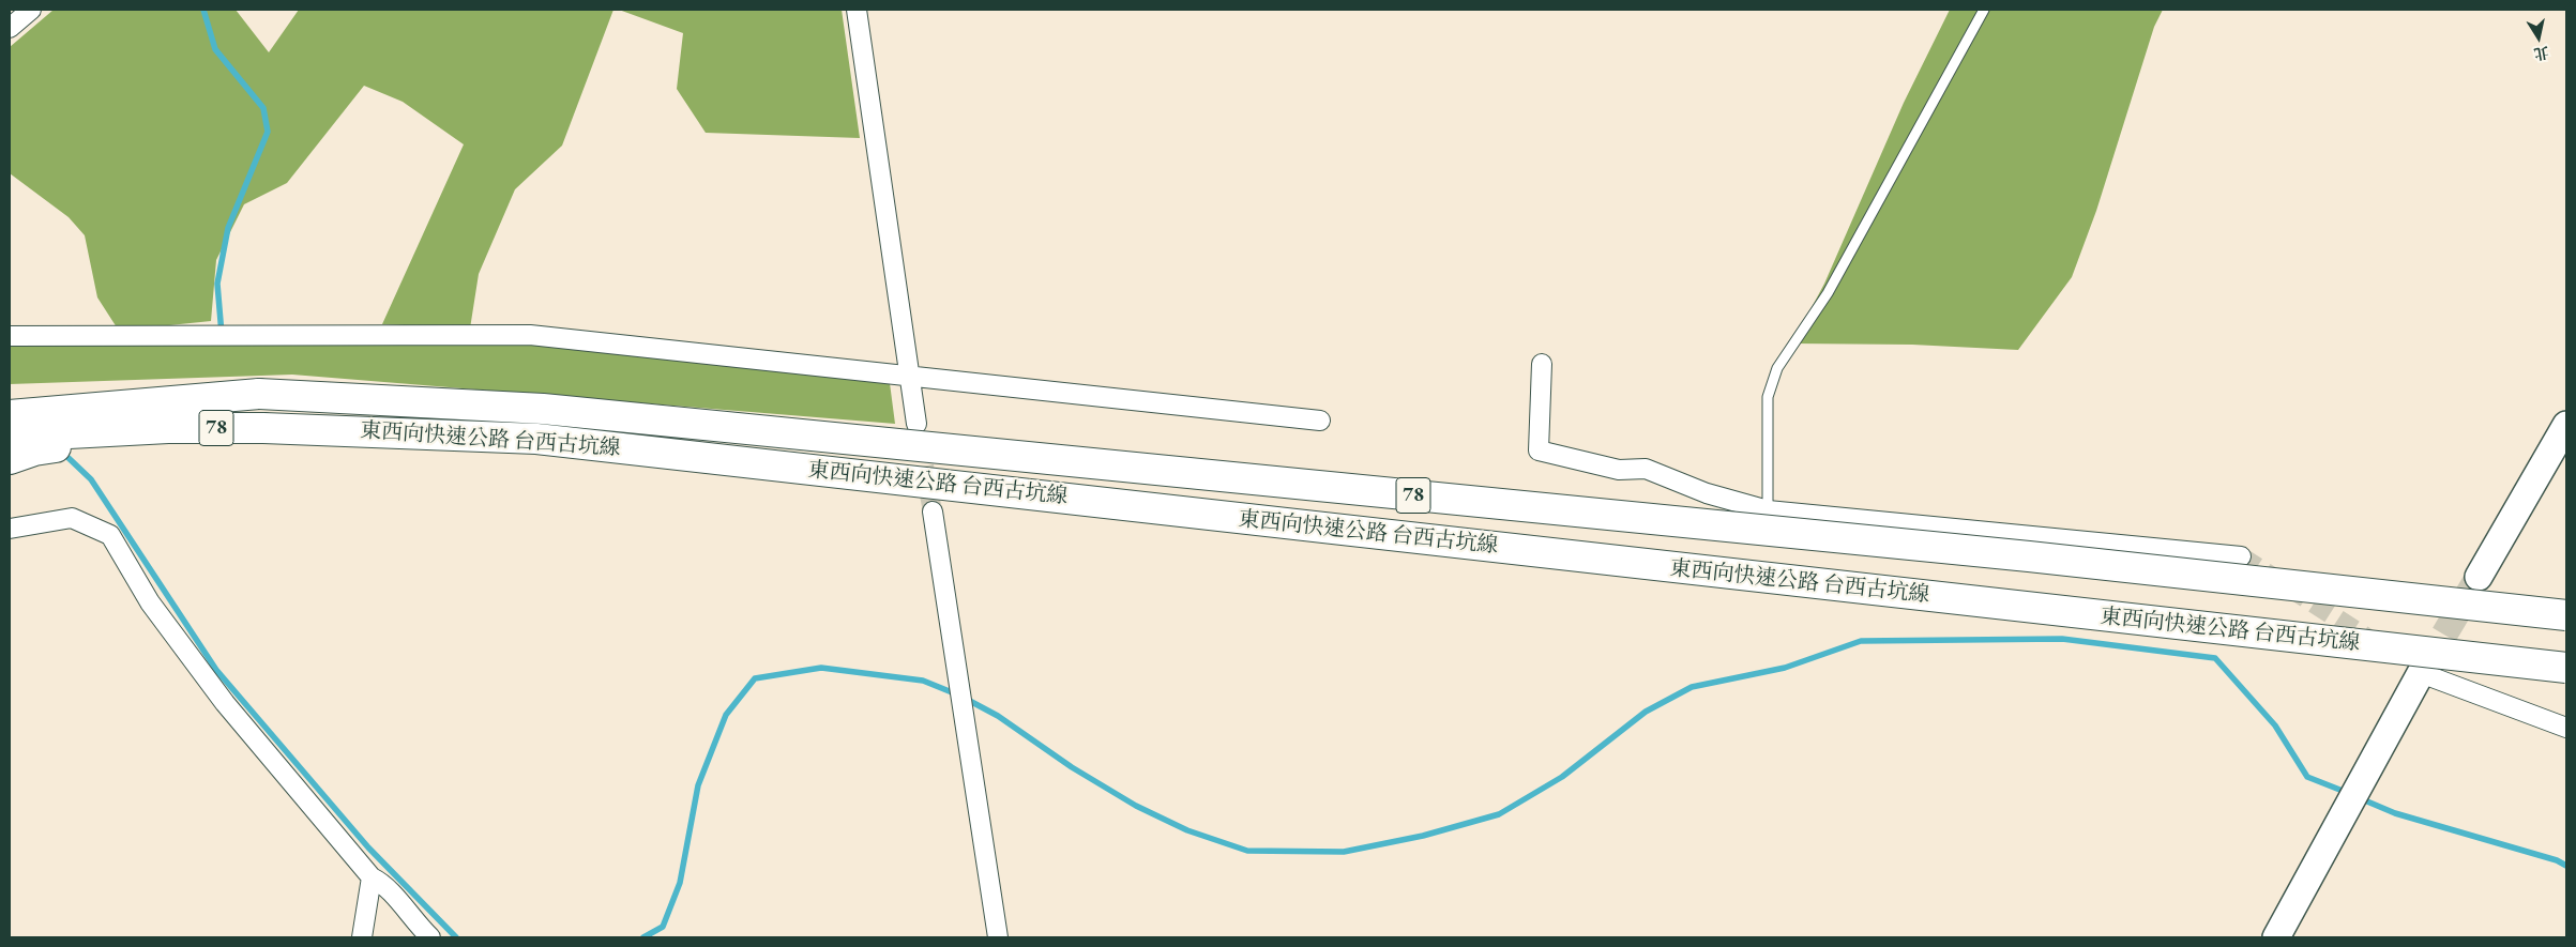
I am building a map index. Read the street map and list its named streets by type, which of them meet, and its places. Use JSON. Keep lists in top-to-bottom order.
{
  "streets": {
    "highway": ["78", "東西向快速公路 台西古坑線"]
  },
  "north": "bottom"
}
